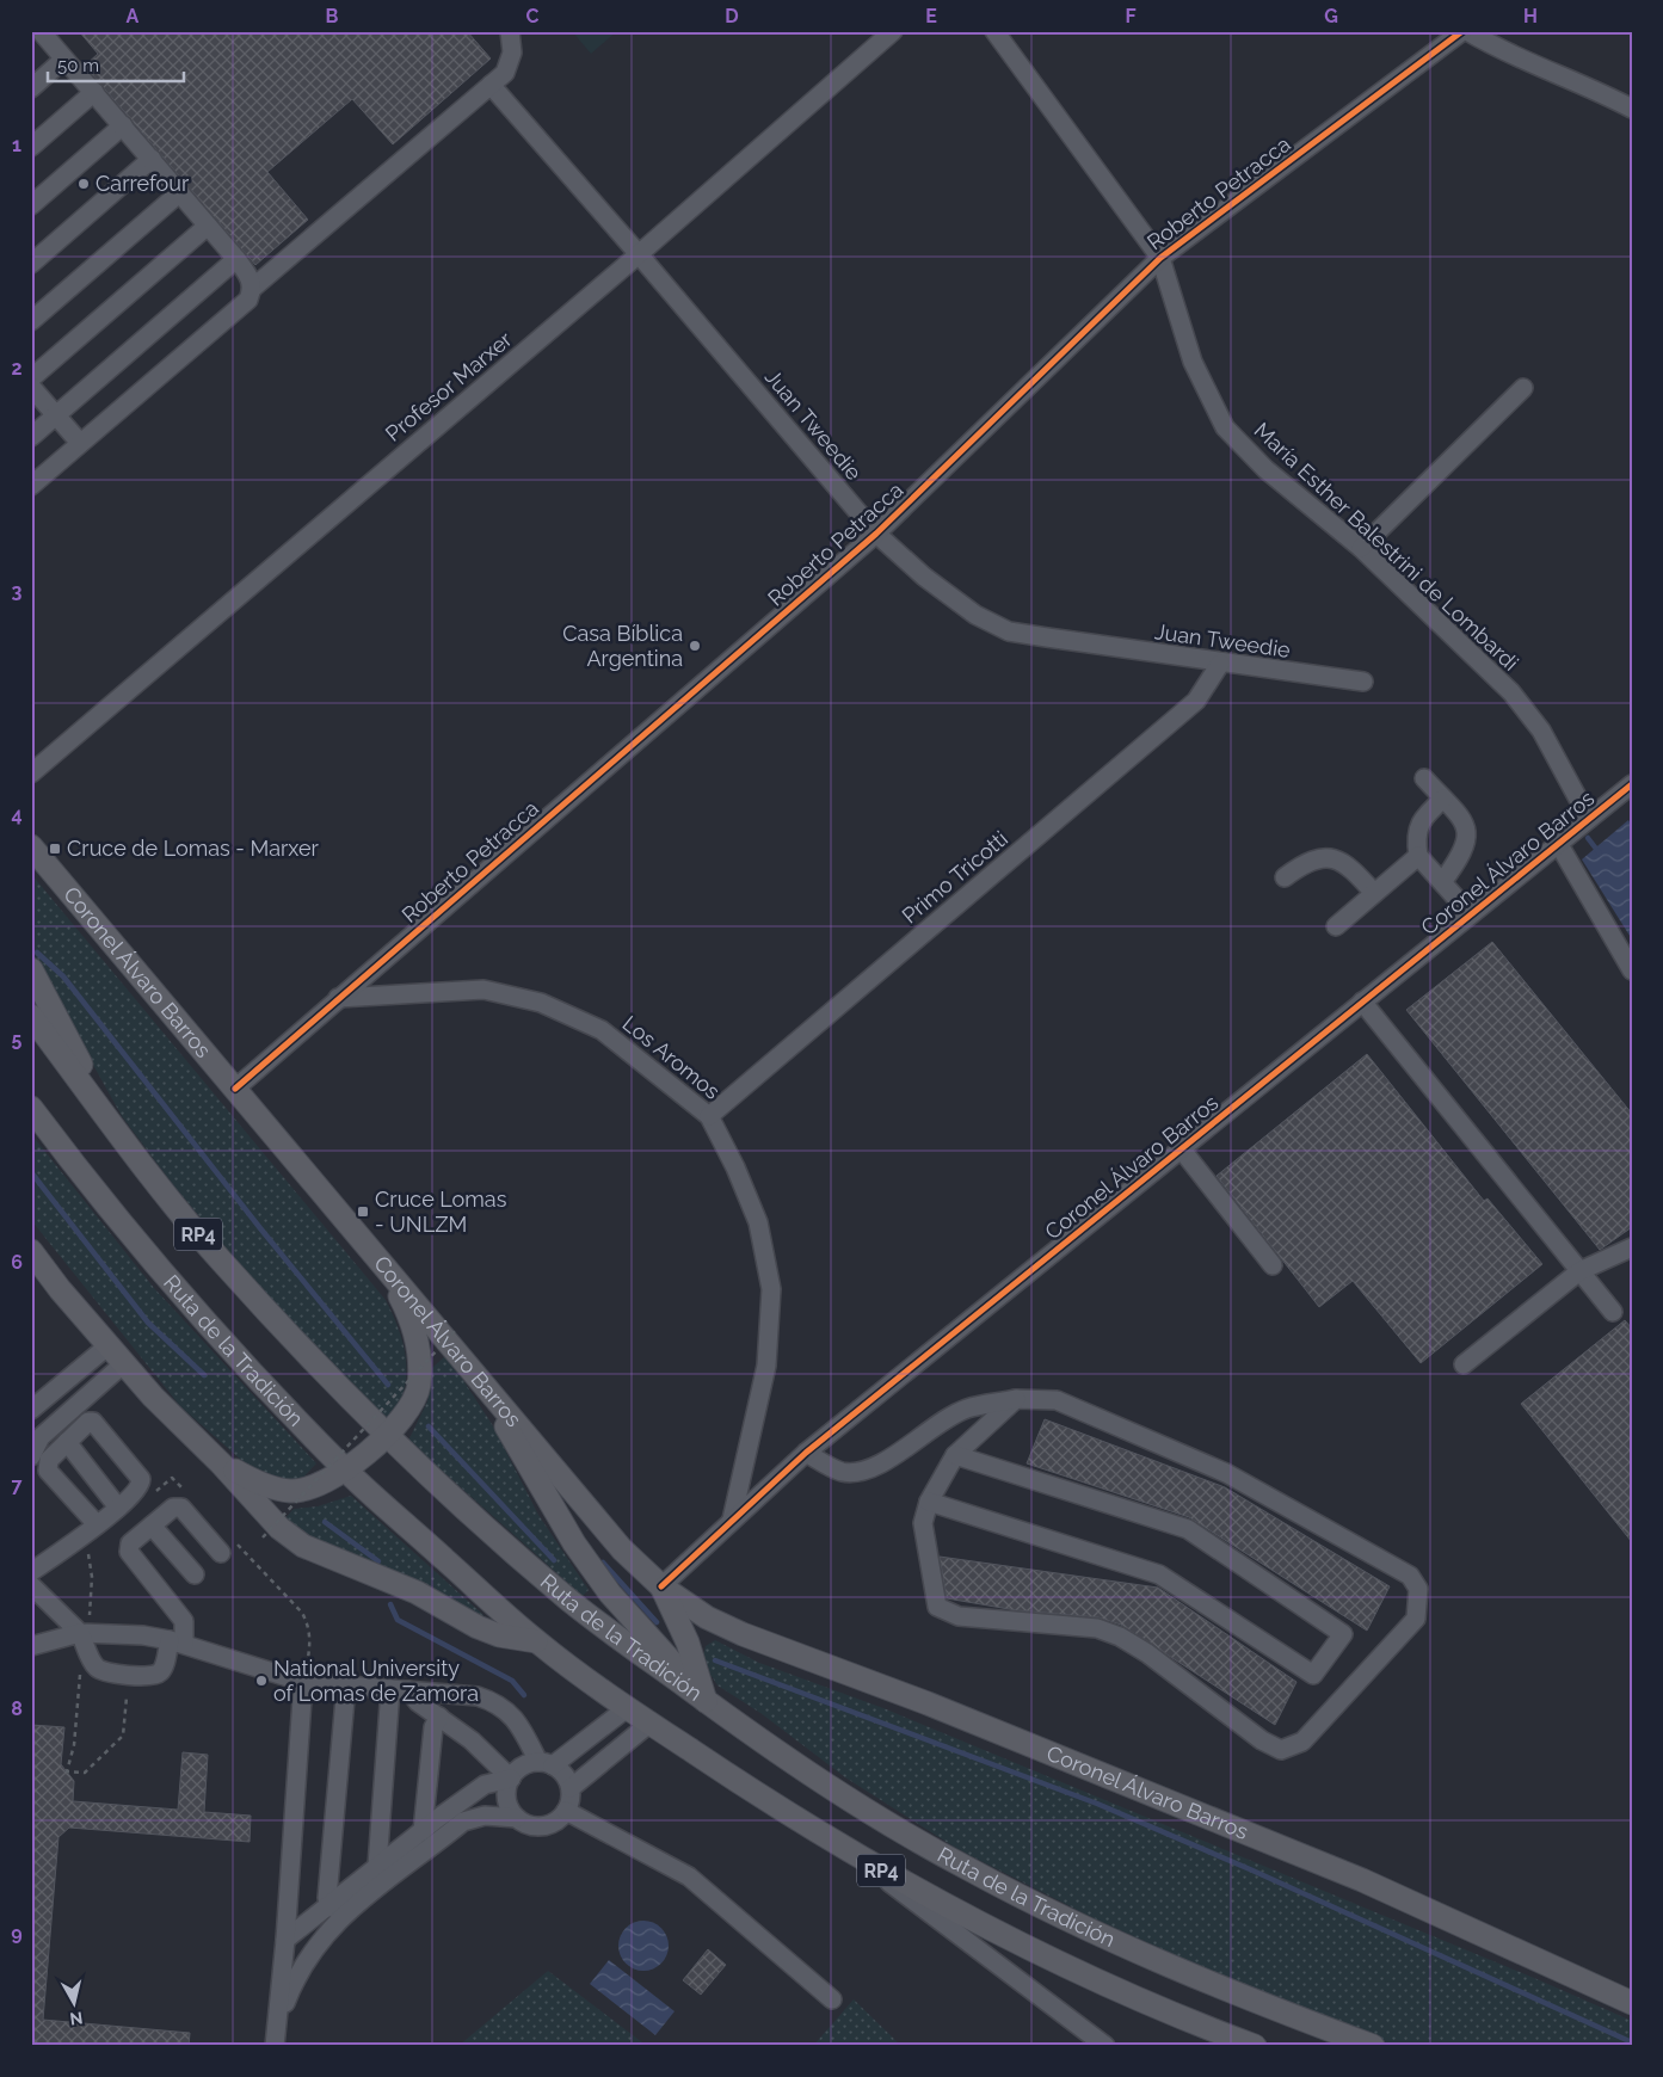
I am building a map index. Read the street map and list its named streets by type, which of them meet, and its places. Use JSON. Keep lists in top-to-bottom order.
{
  "streets": {
    "main road": ["Coronel Álvaro Barros", "RP4", "Ruta de la Tradición"],
    "street": [
      "Roberto Petracca",
      "Profesor Marxer",
      "Juan Tweedie",
      "María Esther Balestrini de Lombardi",
      "Primo Tricotti",
      "Los Aromos"
    ]
  },
  "crossings": [
    ["Roberto Petracca", "Juan Tweedie"],
    ["Roberto Petracca", "María Esther Balestrini de Lombardi"],
    ["Roberto Petracca", "Coronel Álvaro Barros"],
    ["Roberto Petracca", "Los Aromos"],
    ["Profesor Marxer", "Juan Tweedie"],
    ["Juan Tweedie", "Primo Tricotti"],
    ["María Esther Balestrini de Lombardi", "Coronel Álvaro Barros"],
    ["Coronel Álvaro Barros", "Los Aromos"],
    ["Primo Tricotti", "Los Aromos"]
  ],
  "places": {
    "other": ["Carrefour", "Casa Bíblica Argentina", "National University of Lomas de Zamora"],
    "transit": ["Cruce de Lomas - Marxer", "Cruce Lomas - UNLZM"]
  },
  "scale_bar": "50 m",
  "north": "bottom",
  "grid": {
    "columns": [
      "A",
      "B",
      "C",
      "D",
      "E",
      "F",
      "G",
      "H"
    ],
    "rows": [
      "1",
      "2",
      "3",
      "4",
      "5",
      "6",
      "7",
      "8",
      "9"
    ]
  }
}
